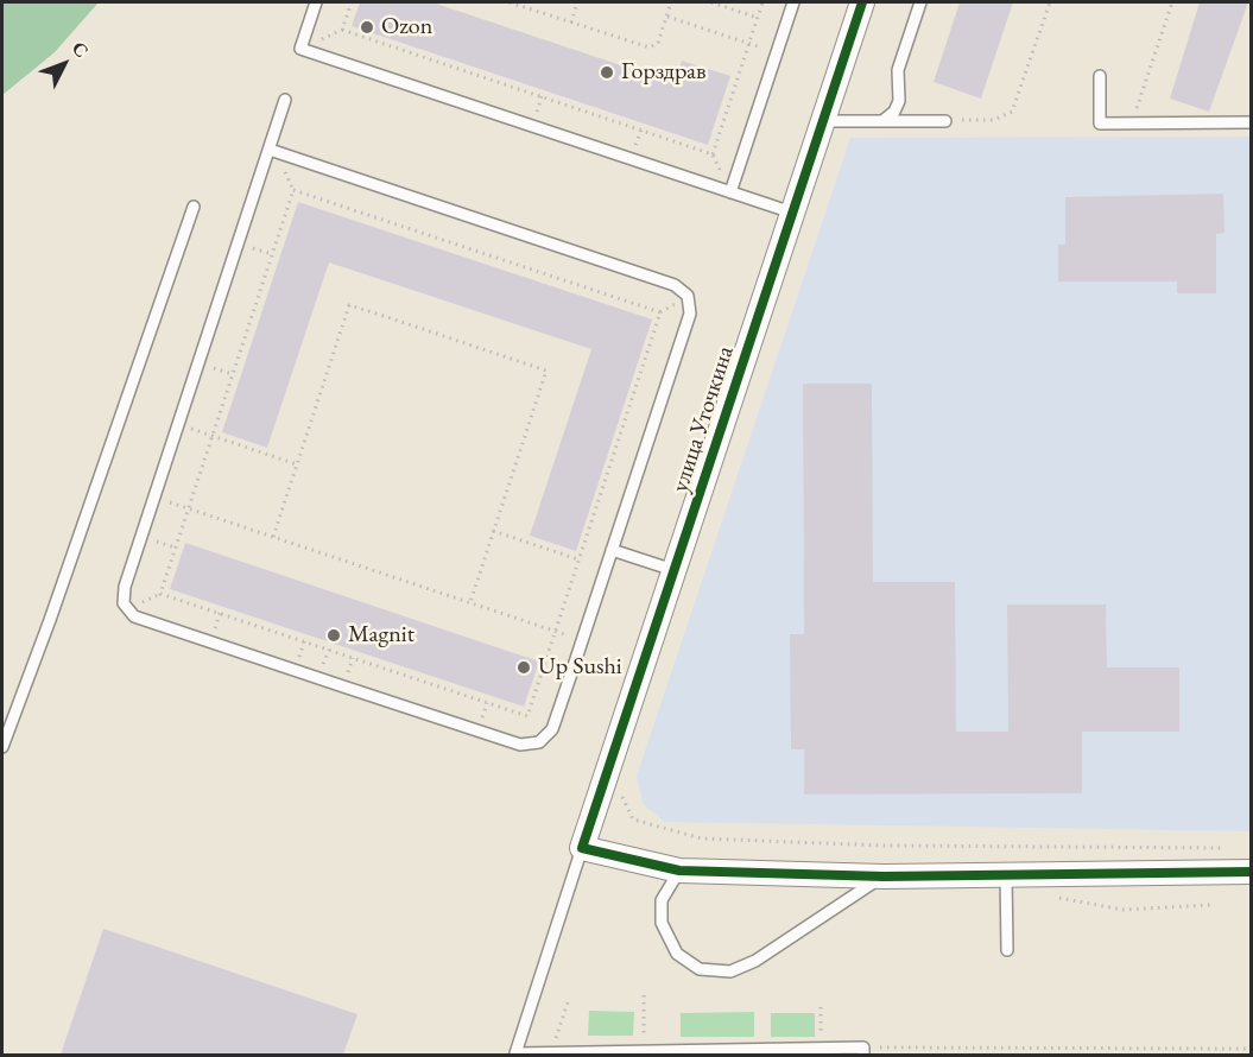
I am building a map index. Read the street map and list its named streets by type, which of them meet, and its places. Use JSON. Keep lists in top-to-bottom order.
{
  "streets": {
    "street": ["улица Уточкина"]
  },
  "places": [
    "Ozon",
    "Горздрав",
    "Magnit",
    "Up Sushi"
  ],
  "north": "top right"
}
